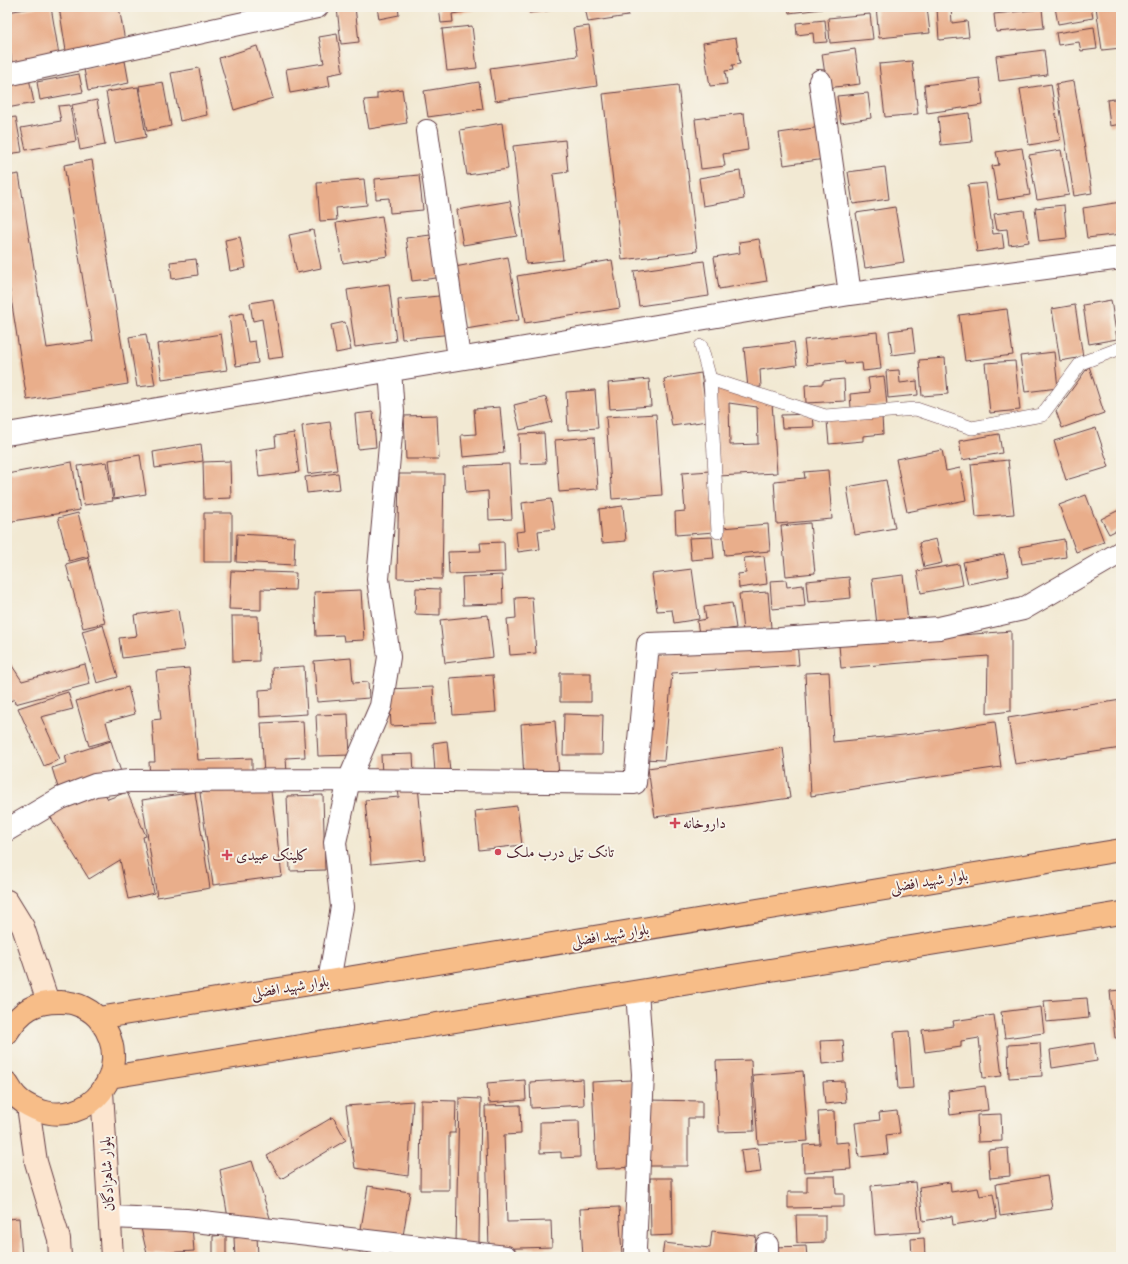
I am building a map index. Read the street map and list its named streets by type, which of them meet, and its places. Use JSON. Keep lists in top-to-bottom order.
{
  "streets": {
    "main road": ["بلوار شهید افضلی", "بلوار شاهزادگان"]
  },
  "places": {
    "health": ["داروخانه", "کلینک عبیدی"],
    "other": ["تانک تیل درب ملک"]
  }
}
